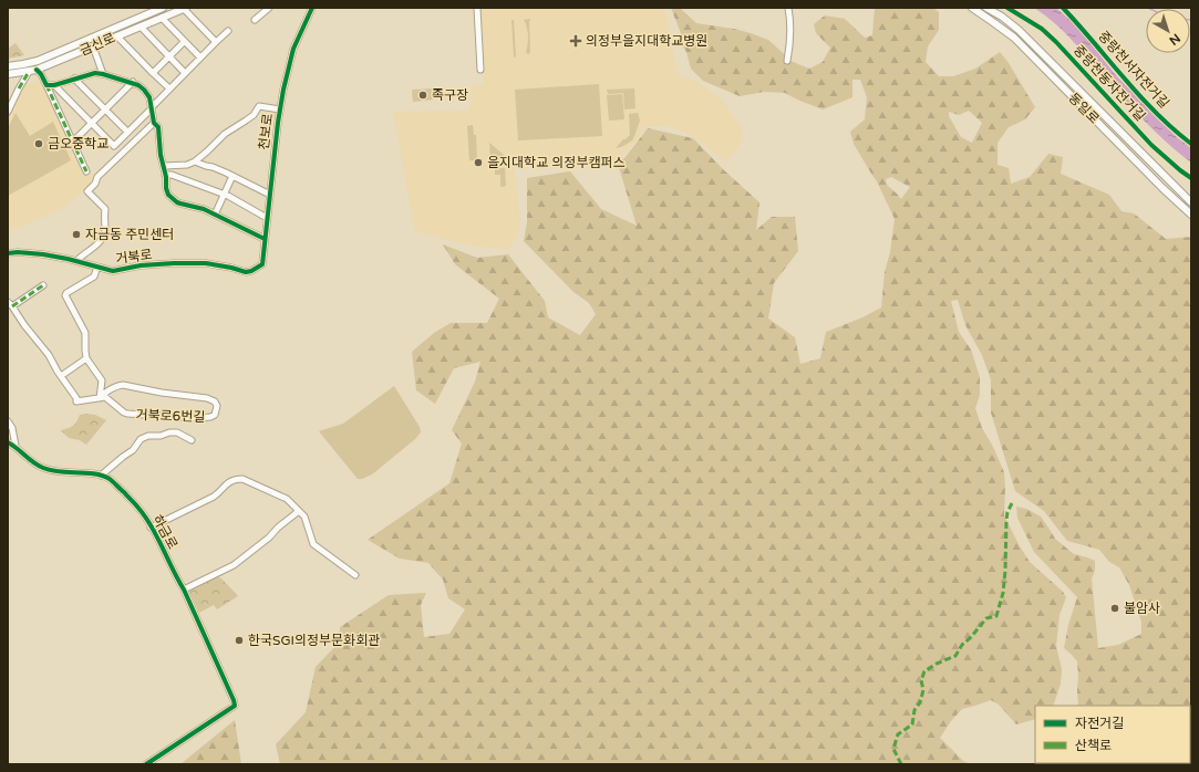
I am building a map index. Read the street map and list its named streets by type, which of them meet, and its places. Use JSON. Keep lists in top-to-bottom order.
{
  "streets": {
    "street": [
      "금신로",
      "동일로",
      "천보로",
      "거북로",
      "거북로6번길",
      "하금로"
    ],
    "cycle path": ["중랑천서자전거길", "중랑천동자전거길"]
  },
  "crossings": [
    ["천보로", "거북로"]
  ],
  "places": {
    "health": ["의정부을지대학교병원"],
    "other": [
      "족구장",
      "금오중학교",
      "을지대학교 의정부캠퍼스",
      "자금동 주민센터",
      "불암사",
      "한국SGI의정부문화회관"
    ]
  },
  "legend": ["자전거길", "산책로"],
  "north": "bottom right"
}
